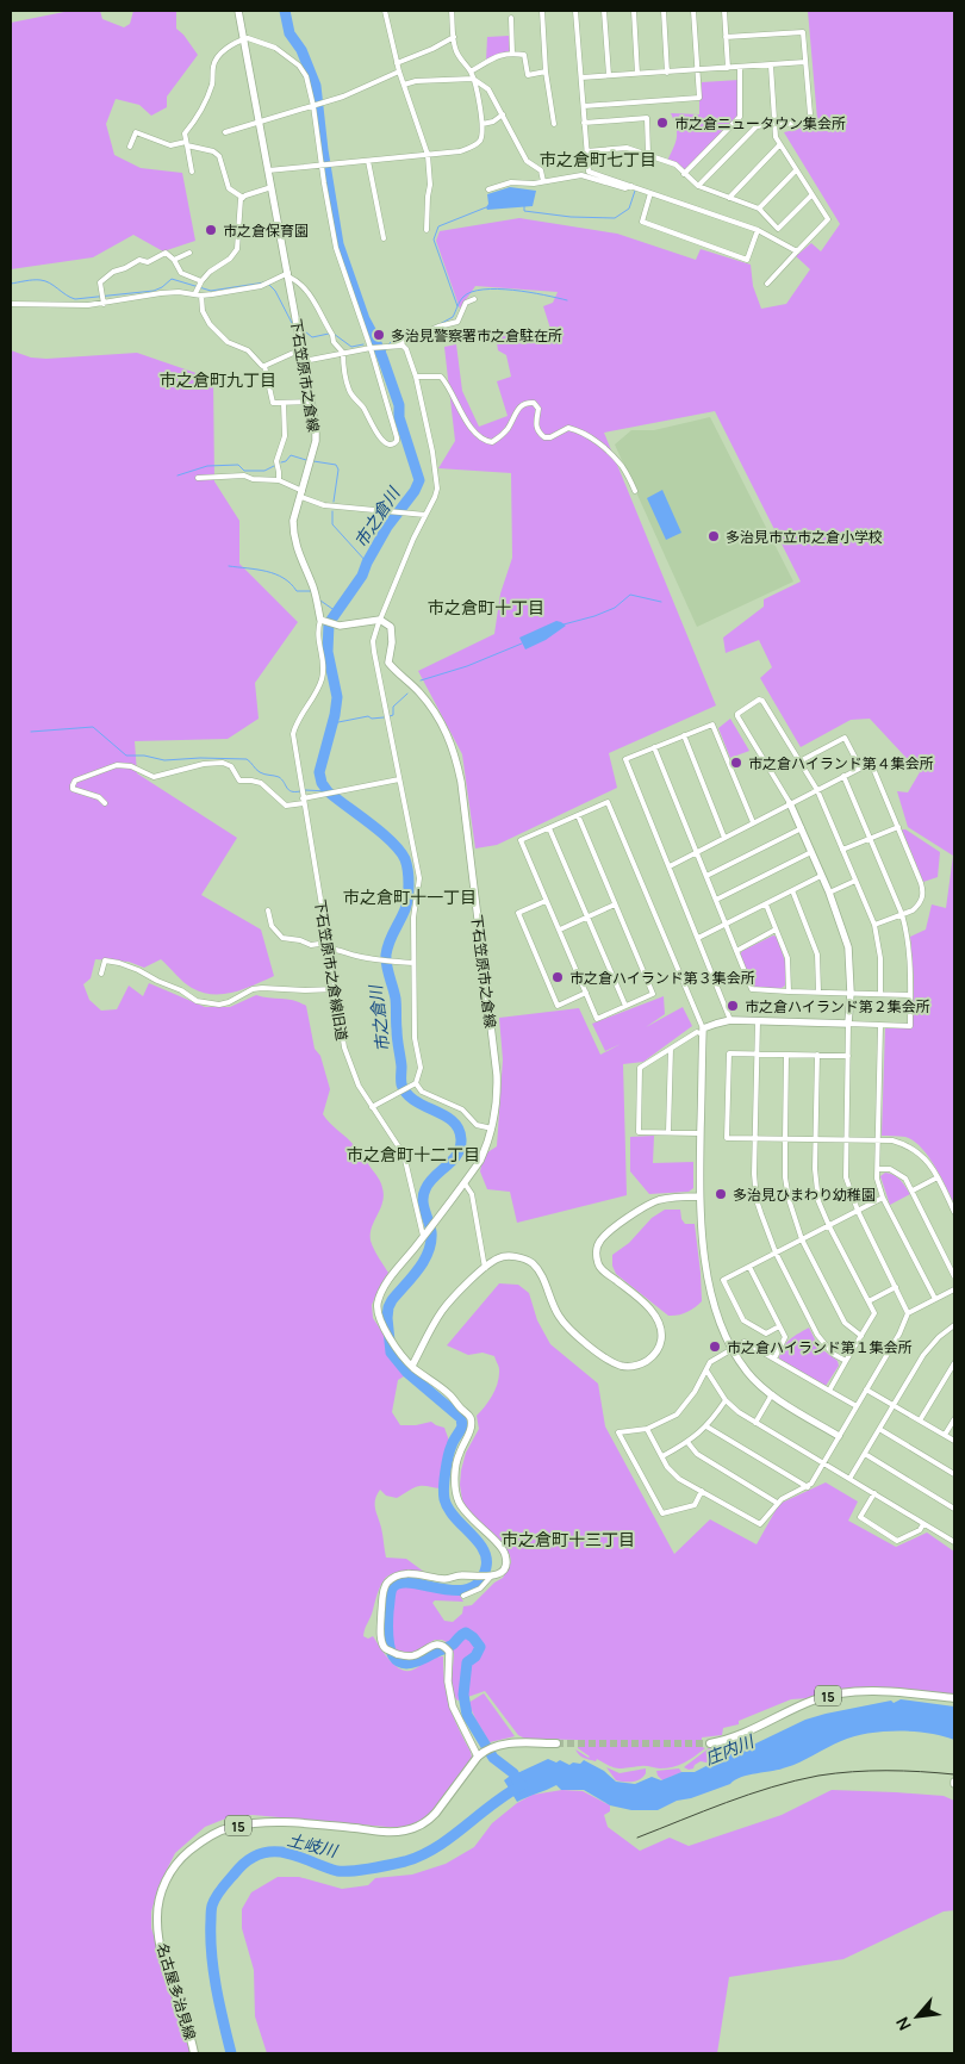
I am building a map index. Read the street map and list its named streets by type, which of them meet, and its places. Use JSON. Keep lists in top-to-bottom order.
{
  "streets": {
    "main road": ["下石笠原市之倉線", "15", "名古屋多治見線"],
    "street": ["下石笠原市之倉線旧道"]
  },
  "crossings": [
    ["下石笠原市之倉線", "下石笠原市之倉線旧道"]
  ],
  "districts": [
    "市之倉町七丁目",
    "市之倉町九丁目",
    "市之倉町十丁目",
    "市之倉町十一丁目",
    "市之倉町十二丁目",
    "市之倉町十三丁目"
  ],
  "water": ["市之倉川", "庄内川", "土岐川"],
  "places": [
    "市之倉ニュータウン集会所",
    "市之倉保育園",
    "多治見警察署市之倉駐在所",
    "多治見市立市之倉小学校",
    "市之倉ハイランド第４集会所",
    "市之倉ハイランド第３集会所",
    "市之倉ハイランド第２集会所",
    "多治見ひまわり幼稚園",
    "市之倉ハイランド第１集会所"
  ],
  "north": "bottom left"
}
